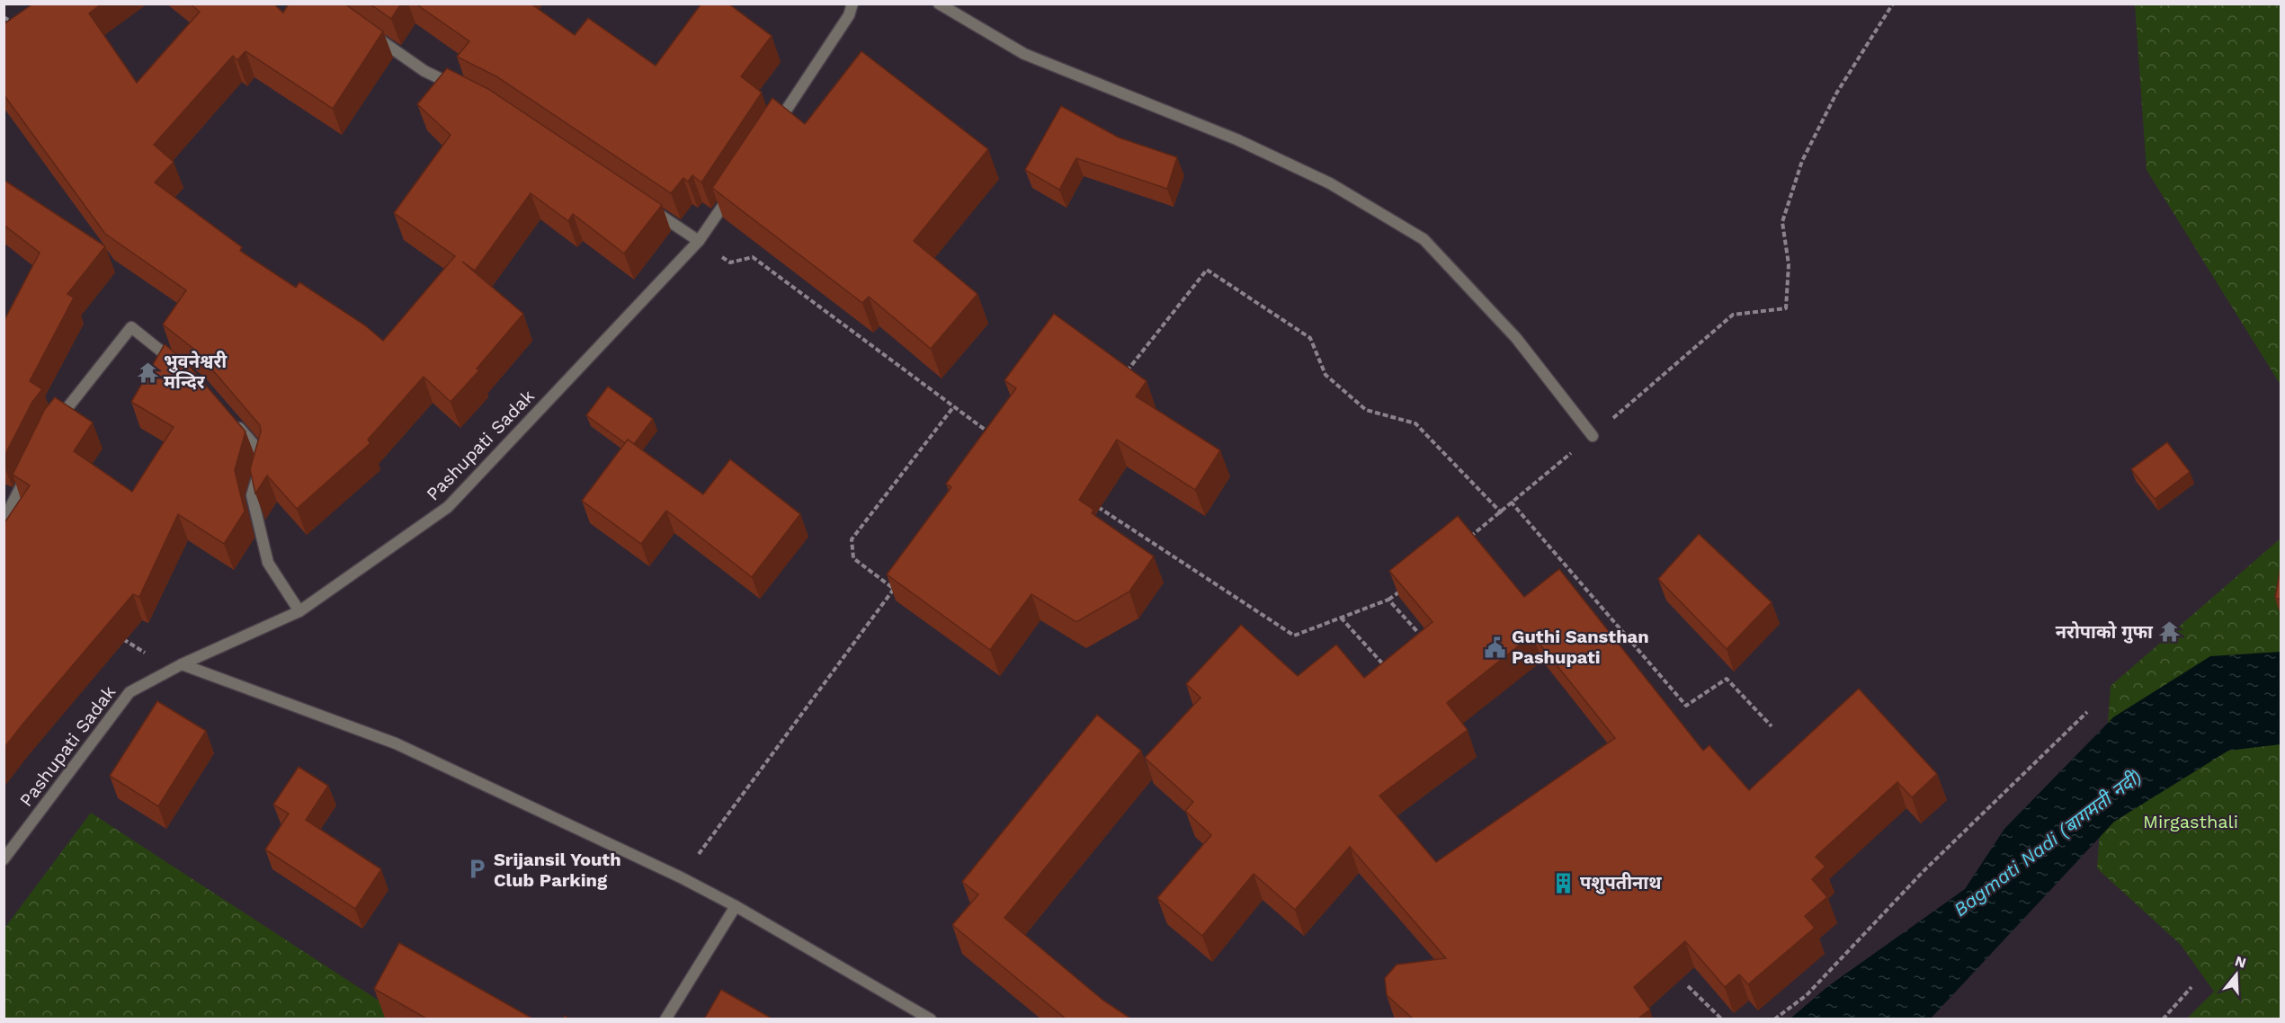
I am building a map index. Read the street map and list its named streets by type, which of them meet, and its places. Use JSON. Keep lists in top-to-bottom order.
{
  "streets": {
    "street": ["Pashupati Sadak"]
  },
  "water": ["Bagmati Nadi (बागमती नदी)"],
  "parks": ["Mirgasthali"],
  "places": {
    "temple": ["भुवनेश्वरी मन्दिर", "नरोपाको गुफा"],
    "public building": ["Guthi Sansthan Pashupati"],
    "parking": ["Srijansil Youth Club Parking"],
    "building": ["पशुपतीनाथ"]
  },
  "north": "top"
}
